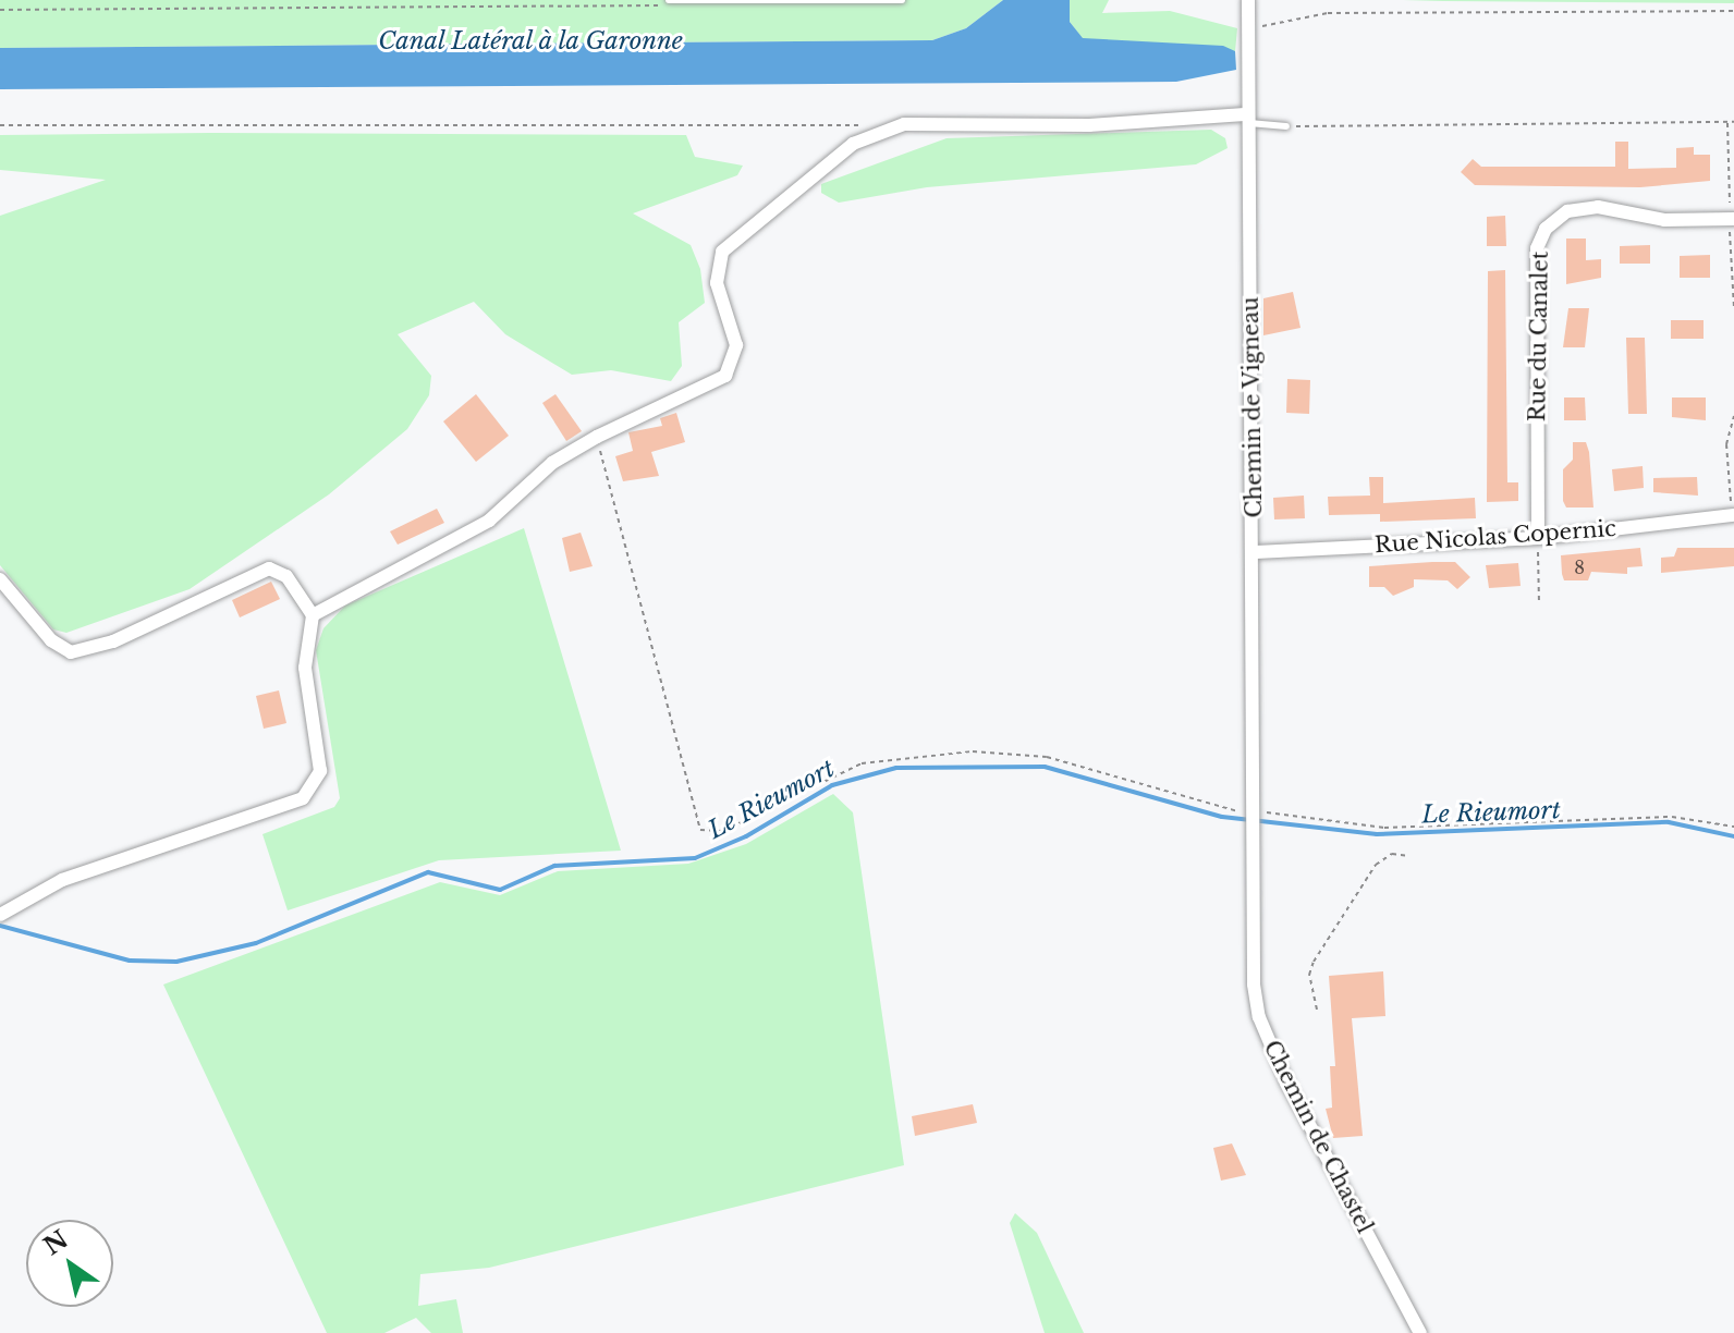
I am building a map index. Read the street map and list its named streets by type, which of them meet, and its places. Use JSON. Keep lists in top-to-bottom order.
{
  "streets": {
    "street": [
      "Rue du Canalet",
      "Chemin de Vigneau",
      "Rue Nicolas Copernic",
      "Chemin de Chastel"
    ]
  },
  "crossings": [
    ["Rue du Canalet", "Rue Nicolas Copernic"],
    ["Chemin de Vigneau", "Rue Nicolas Copernic"],
    ["Chemin de Vigneau", "Chemin de Chastel"]
  ],
  "water": ["Canal Latéral à la Garonne", "Le Rieumort"],
  "house_numbers": ["8"],
  "north": "top left"
}
